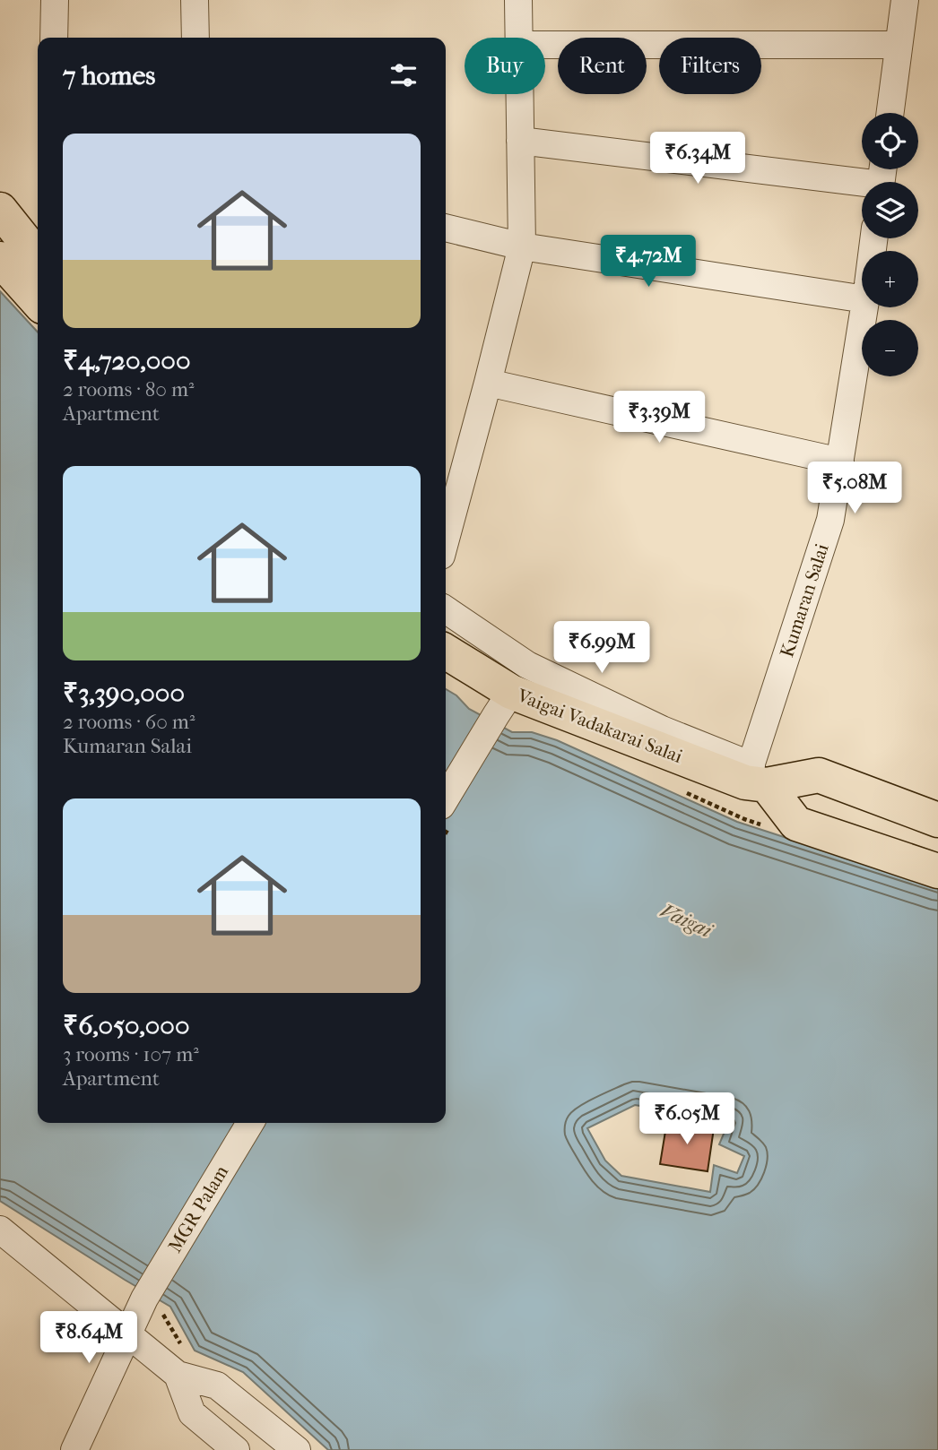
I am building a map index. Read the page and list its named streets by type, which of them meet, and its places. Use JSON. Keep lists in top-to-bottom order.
{
  "streets": {
    "main road": ["Vaigai Vadakarai Salai"],
    "street": ["Kumaran Salai", "MGR Palam"]
  },
  "crossings": [
    ["Kumaran Salai", "Vaigai Vadakarai Salai"]
  ],
  "water": ["Vaigai"],
  "page": {
    "chip": ["Buy", "Rent", "Filters"],
    "heading": "7 homes",
    "map_buttons": ["+", "−"],
    "list": [
      {
        "name": "₹4,720,000",
        "note": "2 rooms · 80 m² · Apartment"
      },
      {
        "name": "₹3,390,000",
        "note": "2 rooms · 60 m² · Kumaran Salai"
      },
      {
        "name": "₹6,050,000",
        "note": "3 rooms · 107 m² · Apartment"
      }
    ],
    "price": [
      "₹6.34M",
      "₹4.72M",
      "₹3.39M",
      "₹5.08M",
      "₹6.99M",
      "₹6.05M",
      "₹8.64M"
    ]
  }
}
